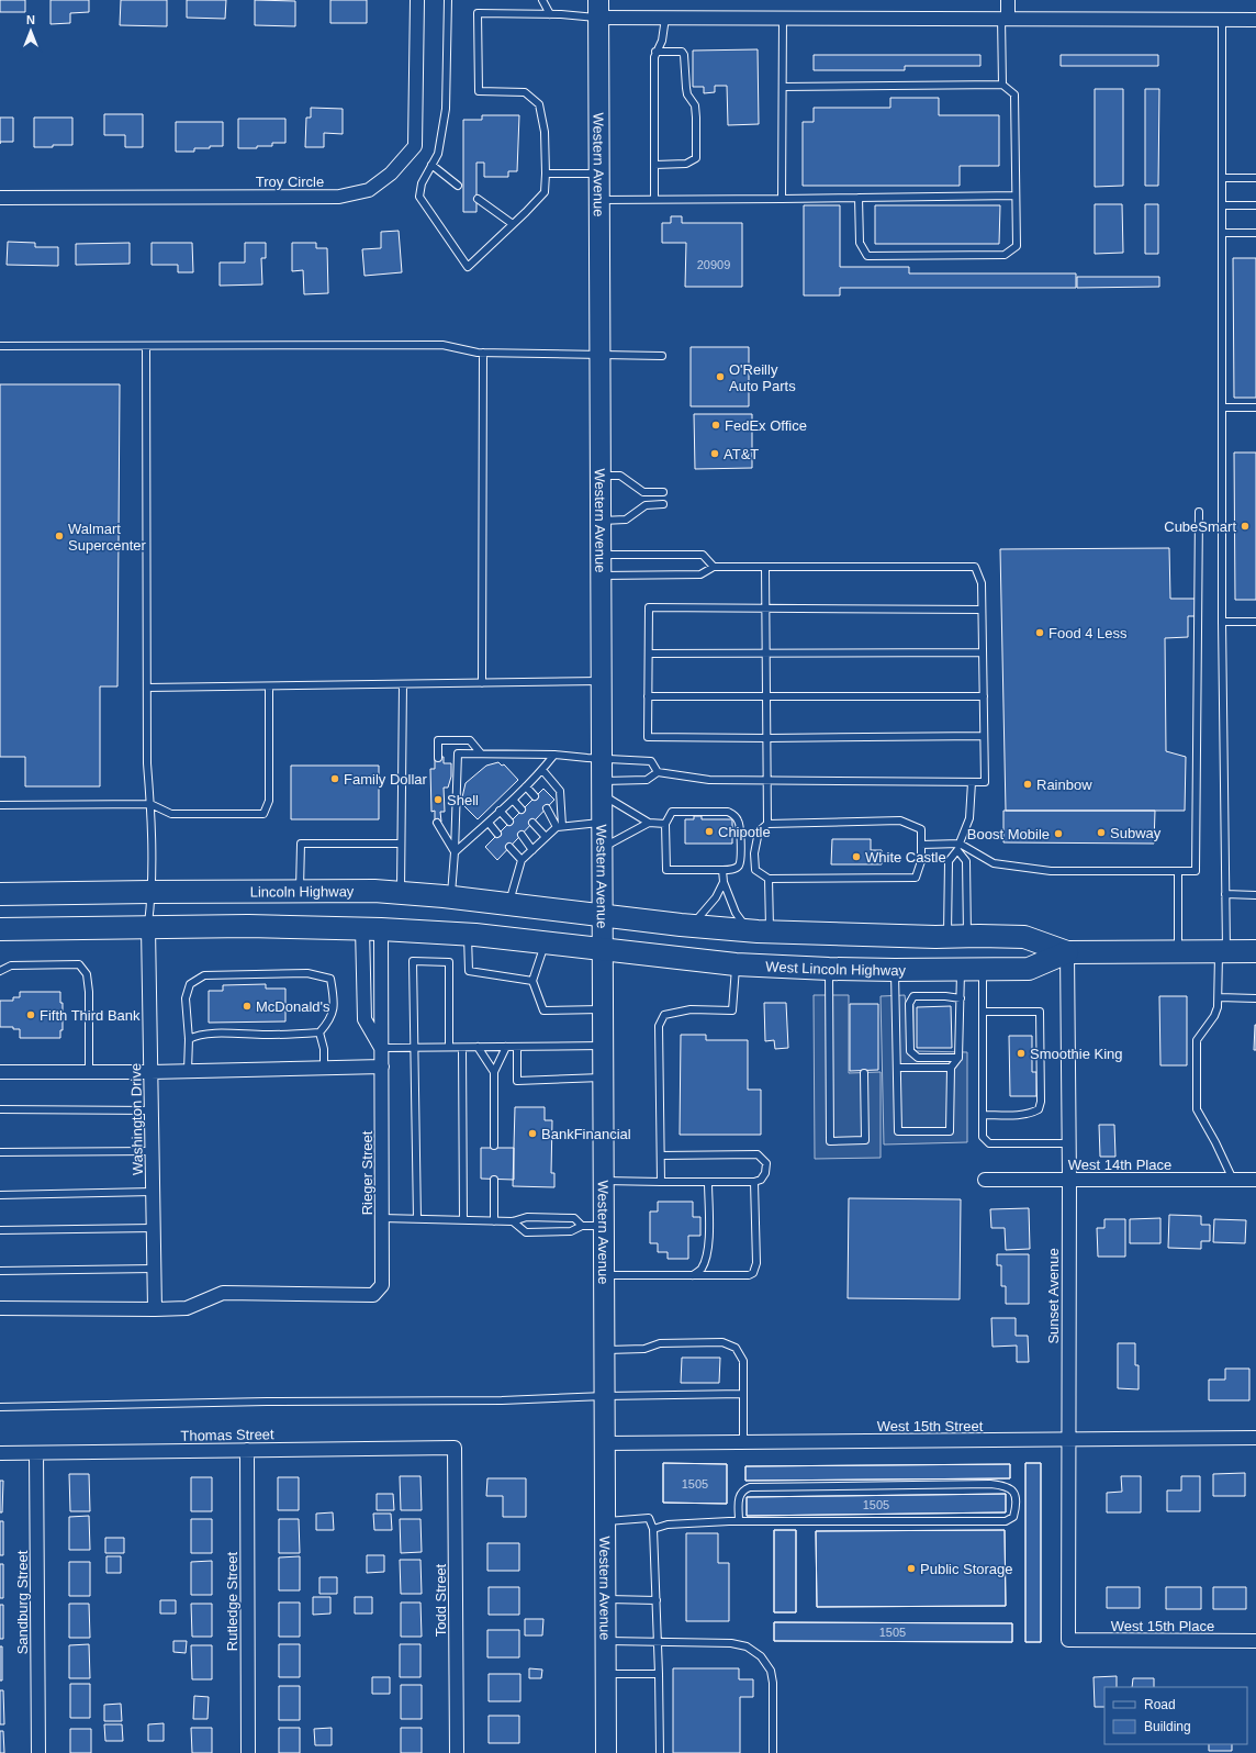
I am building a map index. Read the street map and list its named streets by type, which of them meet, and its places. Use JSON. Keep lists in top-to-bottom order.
{
  "streets": {
    "main road": ["Western Avenue", "Lincoln Highway", "West Lincoln Highway"],
    "street": [
      "Troy Circle",
      "Washington Drive",
      "West 14th Place",
      "Rieger Street",
      "Sunset Avenue",
      "West 15th Street",
      "Thomas Street",
      "Todd Street",
      "Rutledge Street",
      "Sandburg Street",
      "West 15th Place"
    ]
  },
  "crossings": [
    ["Western Avenue", "Lincoln Highway"],
    ["Western Avenue", "West Lincoln Highway"],
    ["Western Avenue", "West 15th Street"],
    ["Lincoln Highway", "West Lincoln Highway"],
    ["West Lincoln Highway", "Sunset Avenue"],
    ["Washington Drive", "Rieger Street"],
    ["West 14th Place", "Sunset Avenue"],
    ["Sunset Avenue", "West 15th Street"],
    ["Sunset Avenue", "West 15th Place"],
    ["Thomas Street", "Todd Street"],
    ["Thomas Street", "Rutledge Street"],
    ["Thomas Street", "Sandburg Street"]
  ],
  "places": [
    "O'Reilly Auto Parts",
    "FedEx Office",
    "AT&T",
    "CubeSmart",
    "Walmart Supercenter",
    "Food 4 Less",
    "Family Dollar",
    "Rainbow",
    "Shell",
    "Chipotle",
    "Subway",
    "Boost Mobile",
    "White Castle",
    "McDonald's",
    "Fifth Third Bank",
    "Smoothie King",
    "BankFinancial",
    "Public Storage"
  ],
  "house_numbers": [
    "20909",
    "1505",
    "1505",
    "1505"
  ],
  "legend": ["Road", "Building"],
  "north": "top"
}
